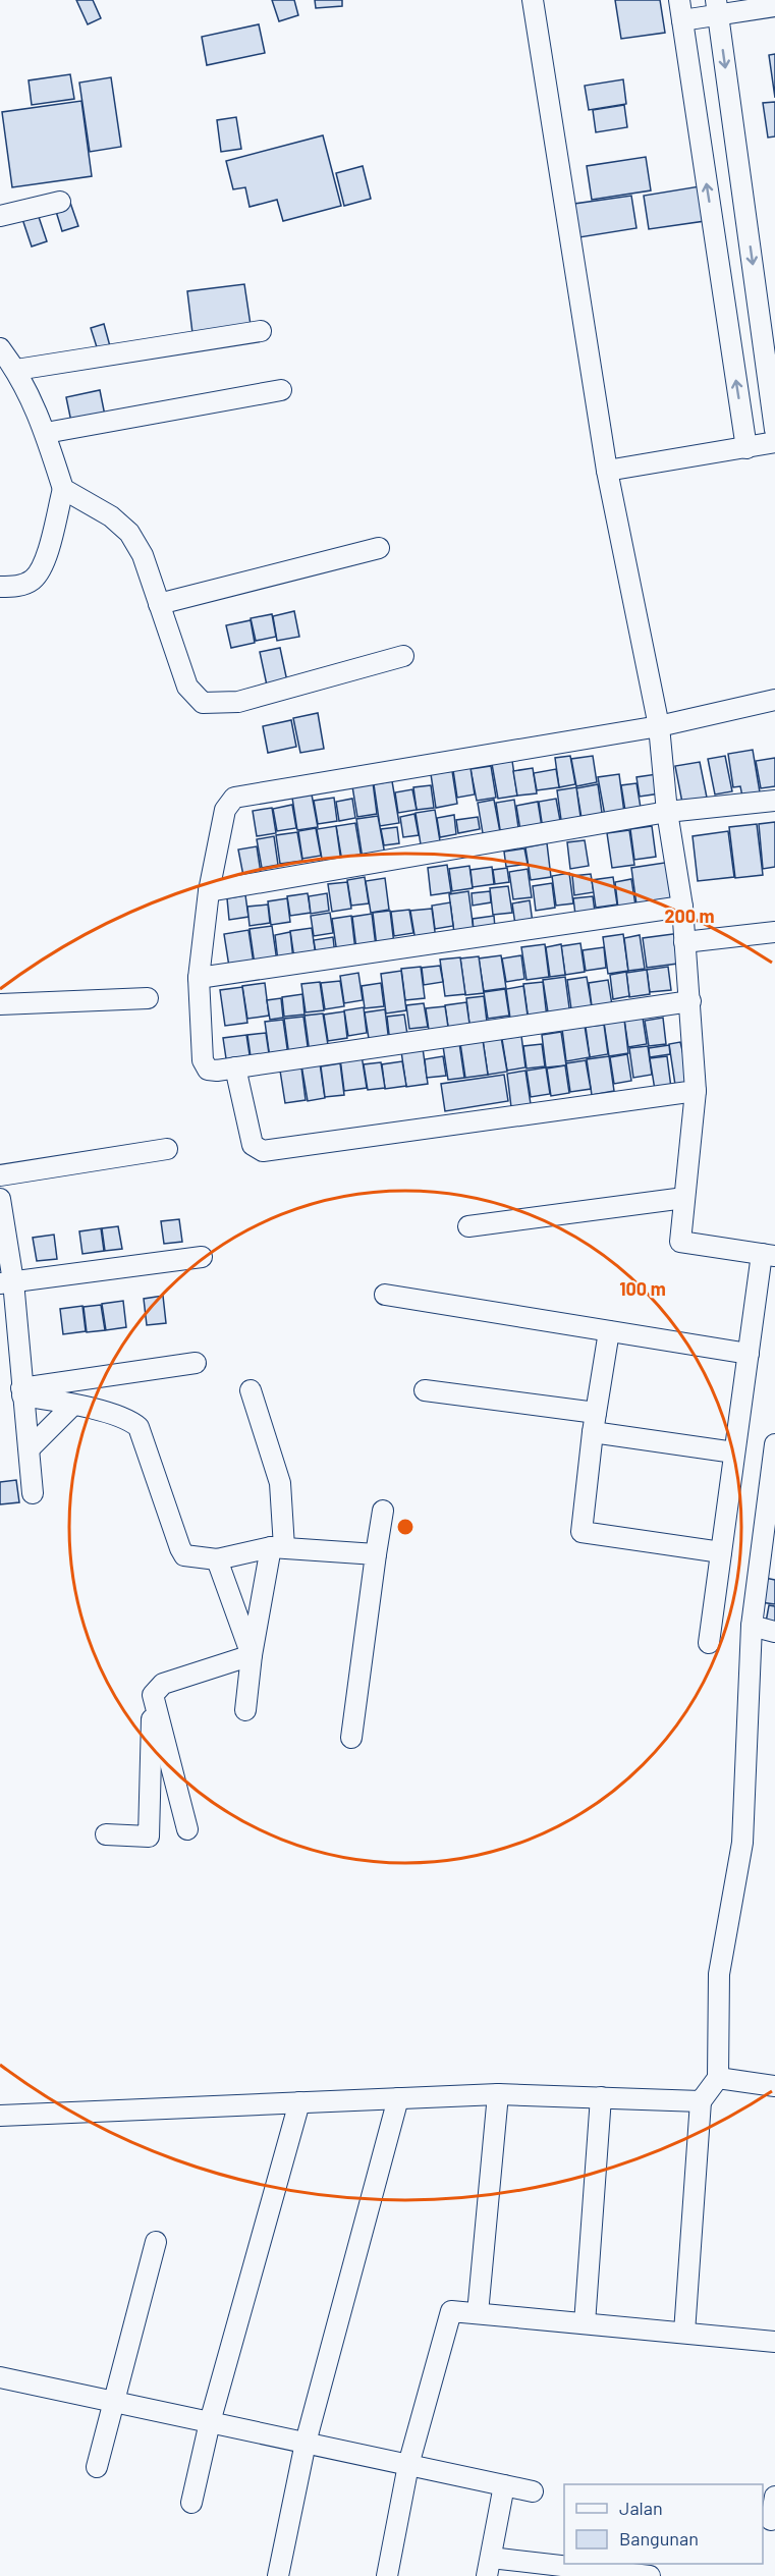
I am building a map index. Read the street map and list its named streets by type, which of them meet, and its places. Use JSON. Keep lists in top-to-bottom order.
{
  "legend": ["Jalan", "Bangunan"],
  "rings": ["200 m", "100 m"]
}
